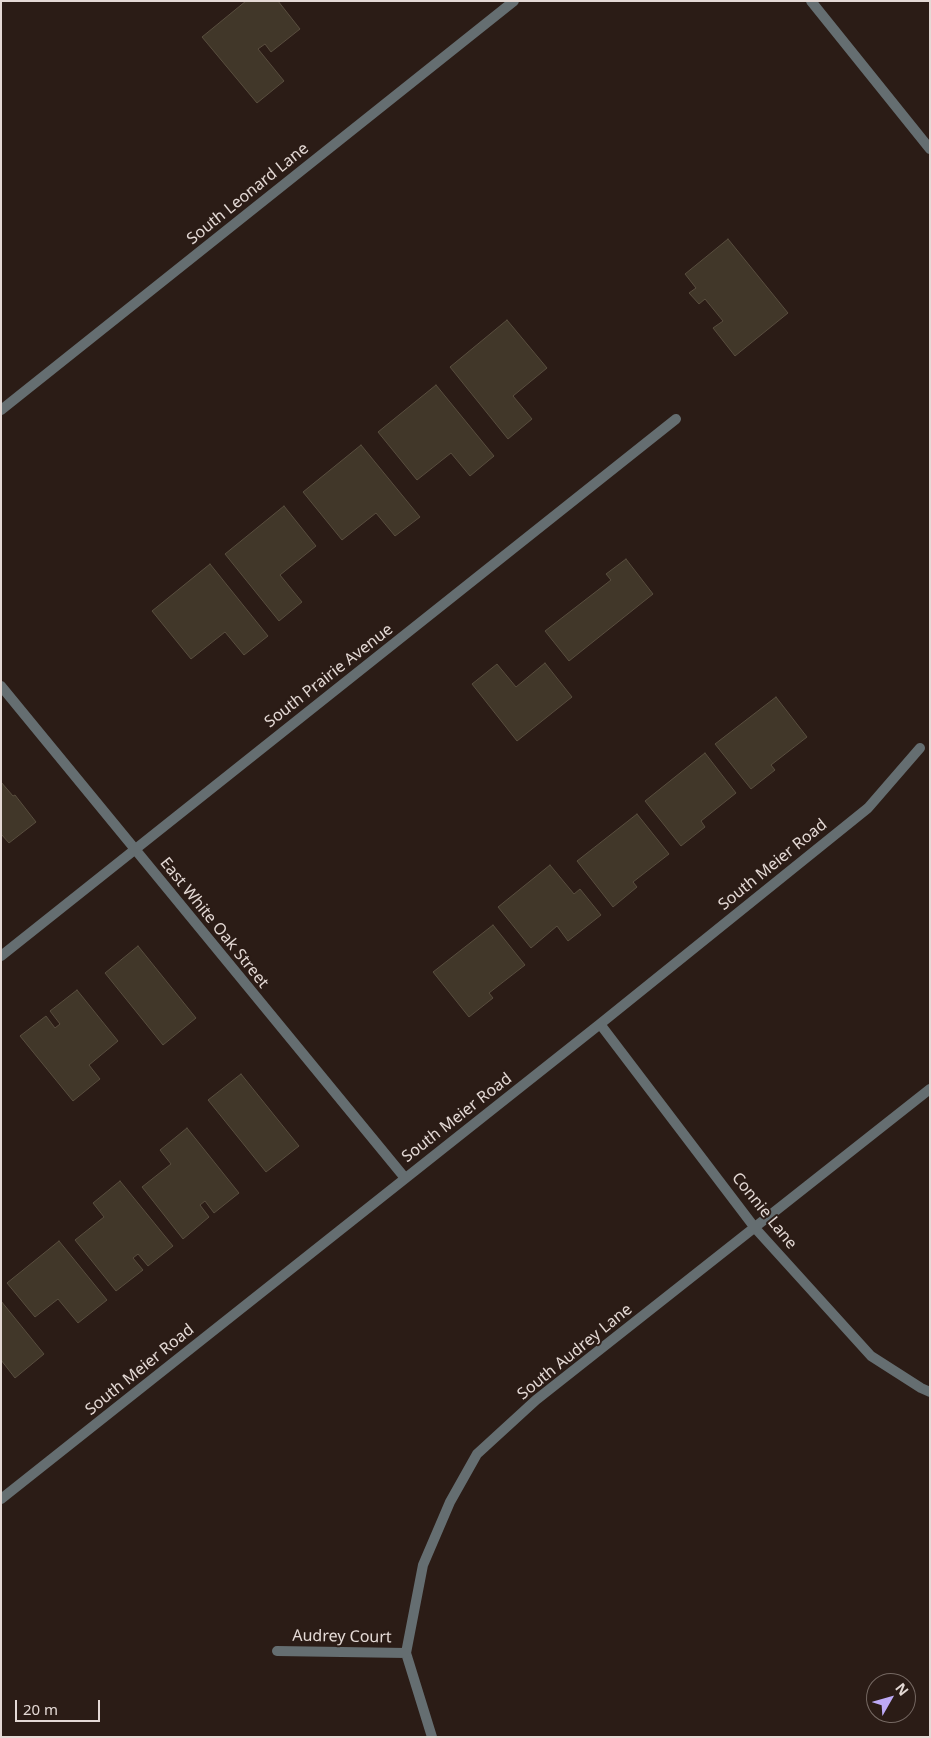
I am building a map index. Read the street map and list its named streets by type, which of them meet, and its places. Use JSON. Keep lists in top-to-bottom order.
{
  "streets": {
    "street": [
      "South Leonard Lane",
      "South Prairie Avenue",
      "South Meier Road",
      "East White Oak Street",
      "Connie Lane",
      "South Audrey Lane",
      "Audrey Court"
    ]
  },
  "crossings": [
    ["South Prairie Avenue", "East White Oak Street"],
    ["South Meier Road", "East White Oak Street"],
    ["South Meier Road", "Connie Lane"],
    ["Connie Lane", "South Audrey Lane"],
    ["South Audrey Lane", "Audrey Court"]
  ],
  "scale_bar": "20 m",
  "north": "top right"
}
